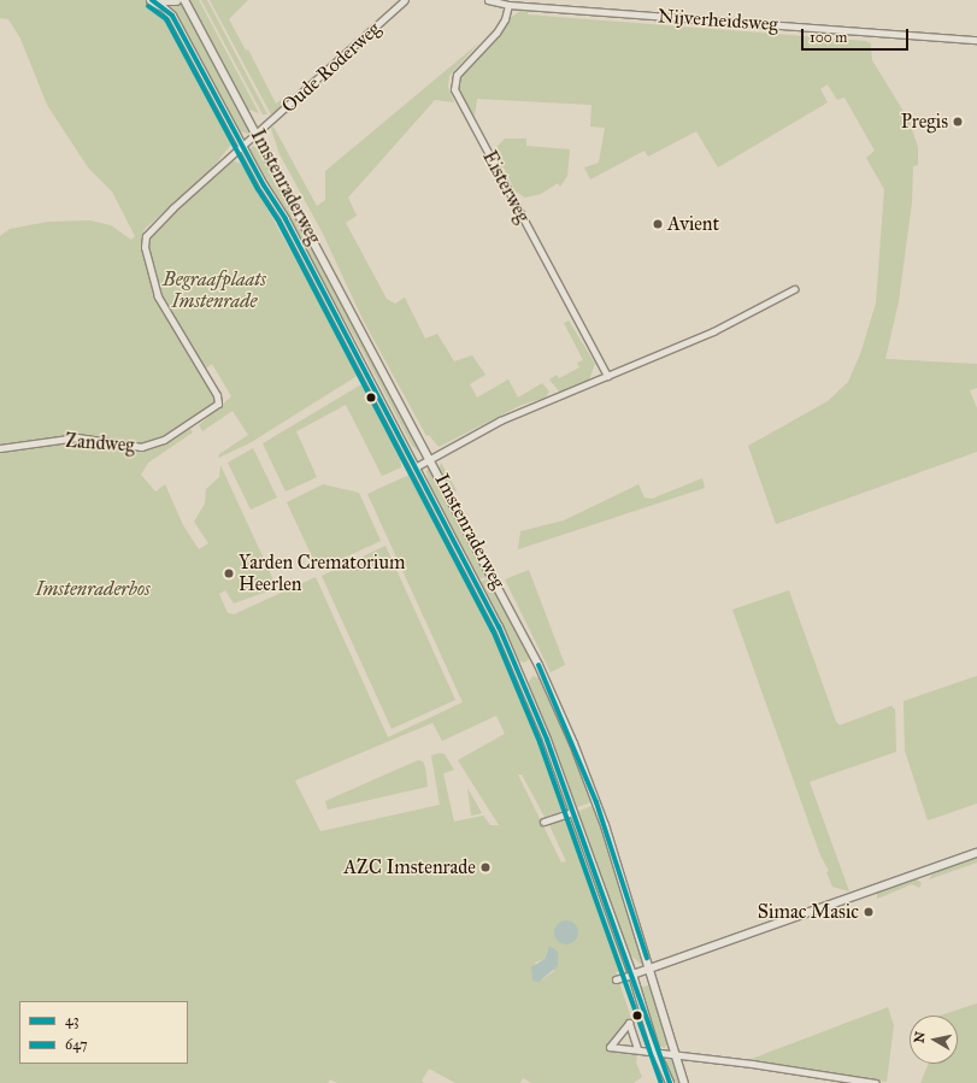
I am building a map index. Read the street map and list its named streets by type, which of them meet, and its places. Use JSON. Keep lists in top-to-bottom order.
{
  "streets": {
    "street": [
      "Nijverheidsweg",
      "Oude Roderweg",
      "Imstenraderweg",
      "Eisterweg",
      "Zandweg"
    ]
  },
  "crossings": [
    ["Nijverheidsweg", "Eisterweg"],
    ["Oude Roderweg", "Imstenraderweg"],
    ["Oude Roderweg", "Zandweg"],
    ["Imstenraderweg", "Zandweg"]
  ],
  "parks": ["Begraafplaats Imstenrade", "Imstenraderbos"],
  "places": [
    "Pregis",
    "Avient",
    "Yarden Crematorium Heerlen",
    "AZC Imstenrade",
    "Simac Masic"
  ],
  "lines": ["transit line 43", "transit line 647"],
  "legend": ["43", "647"],
  "scale_bar": "100 m",
  "north": "left"
}
